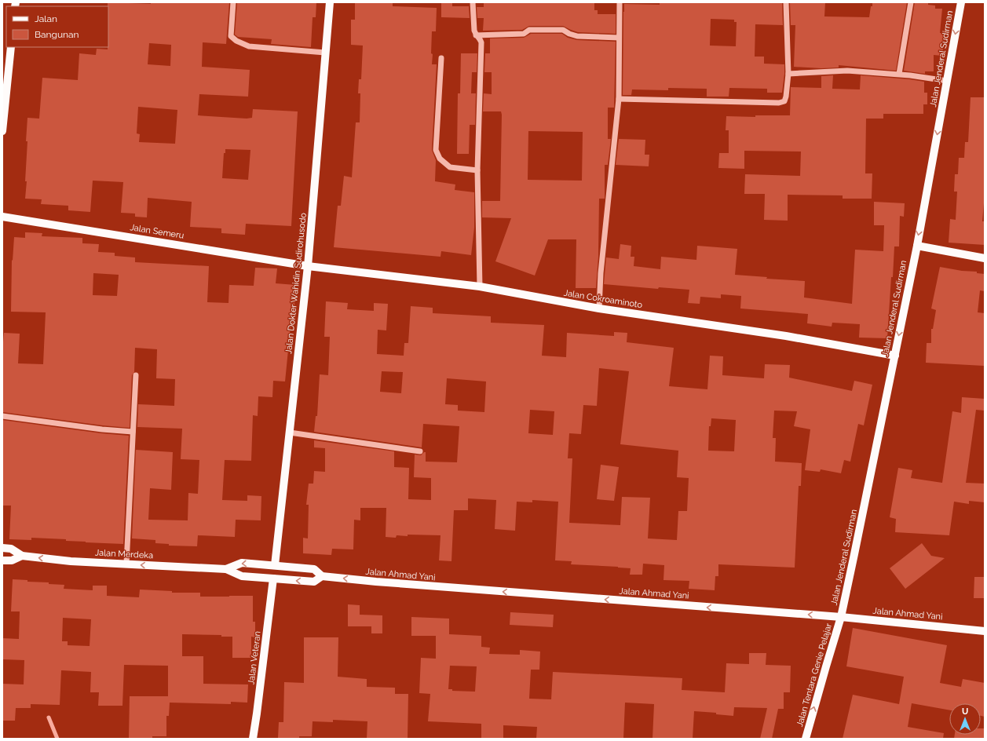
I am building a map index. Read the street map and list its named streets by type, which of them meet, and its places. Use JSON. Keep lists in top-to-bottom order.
{
  "streets": {
    "main road": [
      "Jalan Jenderal Sudirman",
      "Jalan Semeru",
      "Jalan Dokter Wahidin Sudirohusodo",
      "Jalan Cokroaminoto",
      "Jalan Merdeka",
      "Jalan Ahmad Yani",
      "Jalan Veteran",
      "Jalan Tentara Genie Pelajar"
    ]
  },
  "crossings": [
    ["Jalan Jenderal Sudirman", "Jalan Cokroaminoto"],
    ["Jalan Jenderal Sudirman", "Jalan Ahmad Yani"],
    ["Jalan Jenderal Sudirman", "Jalan Tentara Genie Pelajar"],
    ["Jalan Semeru", "Jalan Dokter Wahidin Sudirohusodo"],
    ["Jalan Semeru", "Jalan Cokroaminoto"],
    ["Jalan Dokter Wahidin Sudirohusodo", "Jalan Cokroaminoto"],
    ["Jalan Dokter Wahidin Sudirohusodo", "Jalan Merdeka"],
    ["Jalan Dokter Wahidin Sudirohusodo", "Jalan Ahmad Yani"],
    ["Jalan Merdeka", "Jalan Ahmad Yani"],
    ["Jalan Merdeka", "Jalan Veteran"],
    ["Jalan Ahmad Yani", "Jalan Veteran"],
    ["Jalan Ahmad Yani", "Jalan Tentara Genie Pelajar"]
  ],
  "one_way": [
    "Jalan Jenderal Sudirman",
    "Jalan Merdeka",
    "Jalan Ahmad Yani",
    "Jalan Tentara Genie Pelajar"
  ],
  "legend": ["Jalan", "Bangunan"],
  "north": "top"
}
